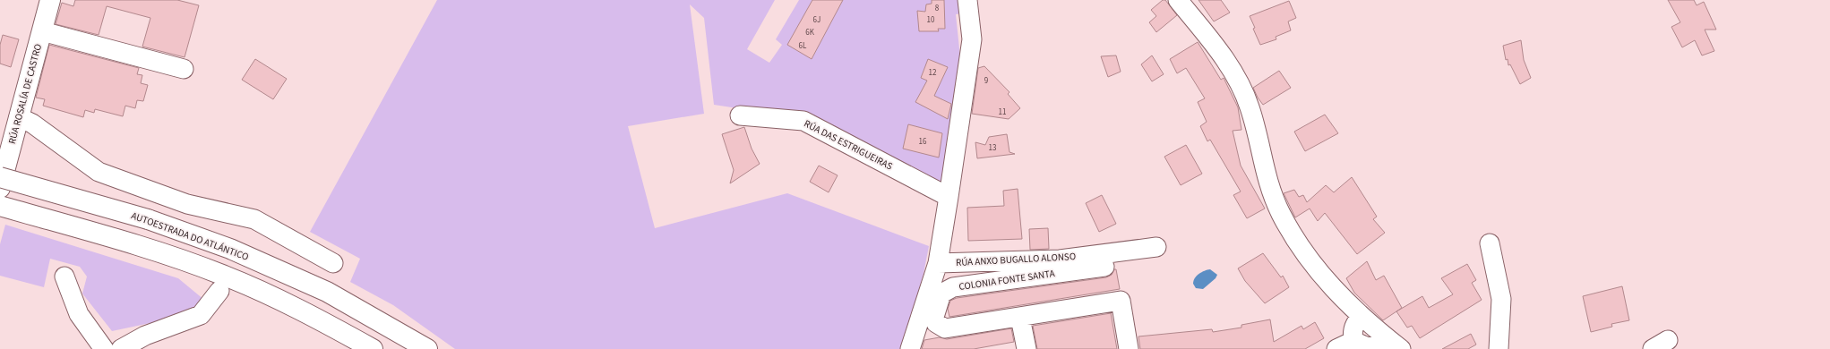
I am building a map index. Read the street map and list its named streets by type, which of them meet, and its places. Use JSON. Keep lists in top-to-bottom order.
{
  "streets": {
    "main road": ["RÚA ROSALÍA DE CASTRO", "AUTOESTRADA DO ATLÁNTICO"],
    "street": ["RÚA DAS ESTRIGUEIRAS", "RÚA ANXO BUGALLO ALONSO", "COLONIA FONTE SANTA"]
  },
  "house_numbers": [
    "8",
    "6J",
    "10",
    "6K",
    "6L",
    "12",
    "9",
    "11",
    "16",
    "13"
  ]
}
